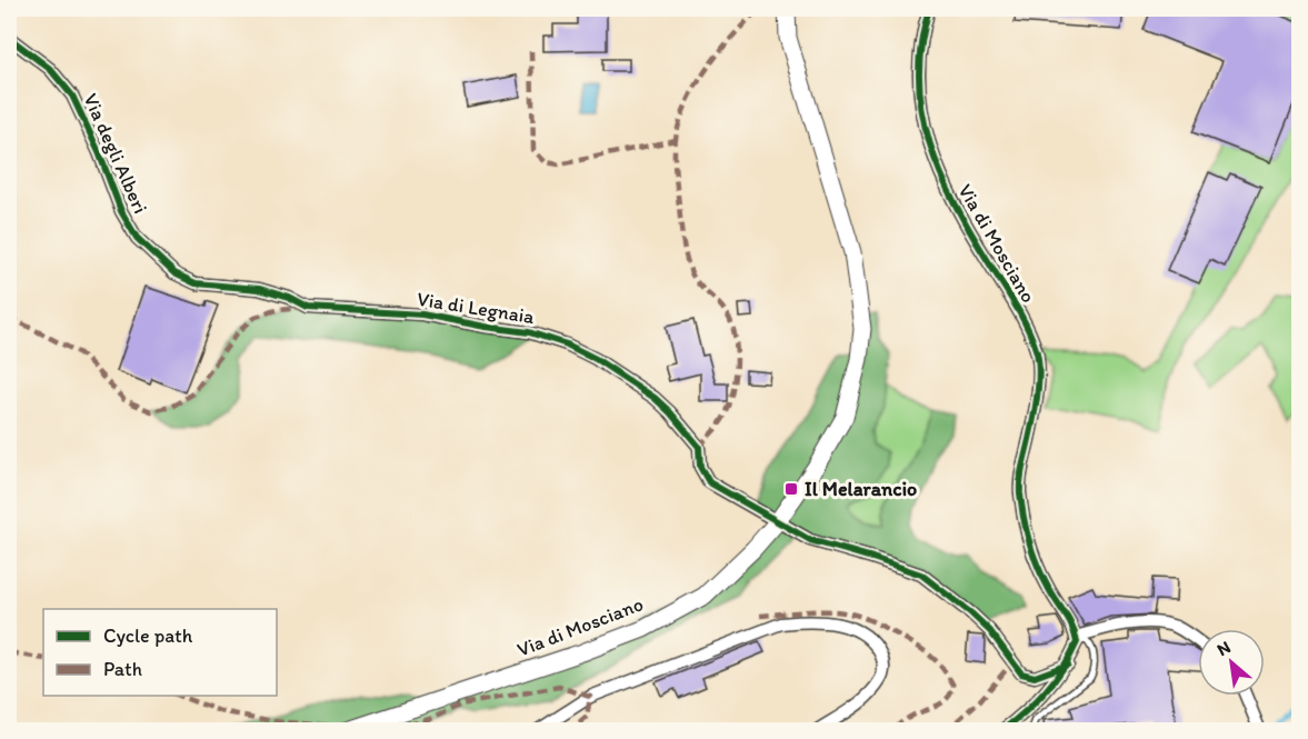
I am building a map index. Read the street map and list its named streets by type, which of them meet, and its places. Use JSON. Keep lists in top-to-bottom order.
{
  "streets": {
    "main road": ["Via di Mosciano"],
    "street": ["Via degli Alberi", "Via di Legnaia"]
  },
  "crossings": [
    ["Via degli Alberi", "Via di Legnaia"],
    ["Via di Mosciano", "Via di Legnaia"]
  ],
  "places": {
    "transit": ["Il Melarancio"]
  },
  "legend": ["Cycle path", "Path"],
  "north": "top left"
}
